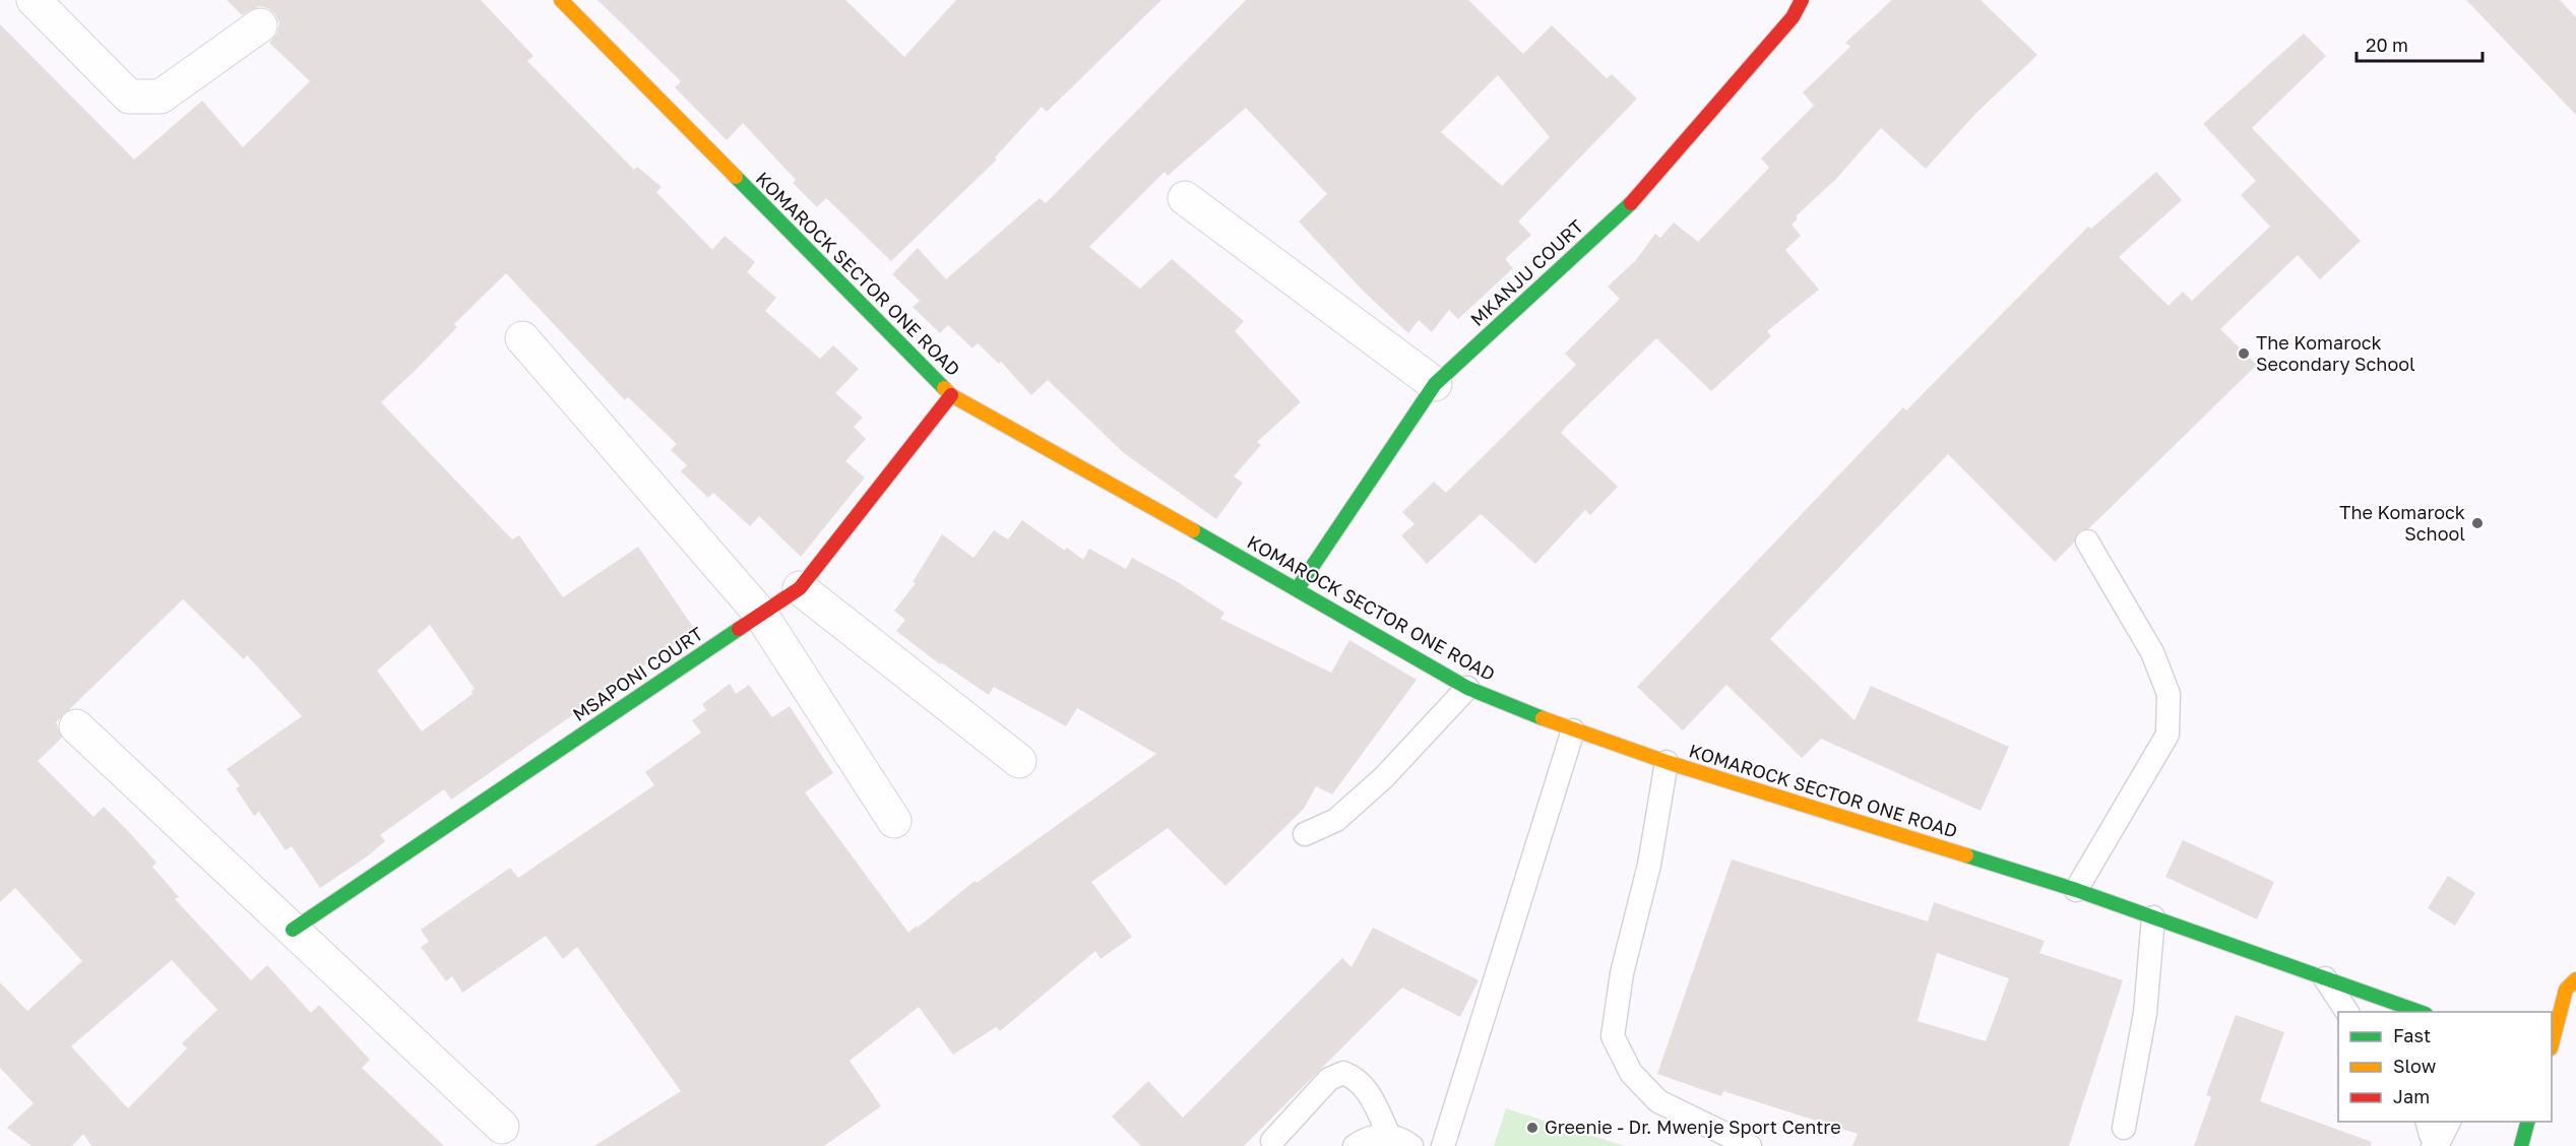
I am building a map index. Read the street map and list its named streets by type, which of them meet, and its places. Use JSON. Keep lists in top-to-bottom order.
{
  "streets": {
    "main road": ["MKANJU COURT", "KOMAROCK SECTOR ONE ROAD", "MSAPONI COURT"]
  },
  "crossings": [
    ["MKANJU COURT", "KOMAROCK SECTOR ONE ROAD"],
    ["KOMAROCK SECTOR ONE ROAD", "MSAPONI COURT"]
  ],
  "places": ["The Komarock Secondary School", "The Komarock School", "Greenie - Dr. Mwenje Sport Centre"],
  "legend": ["Fast", "Slow", "Jam"],
  "scale_bar": "20 m"
}
